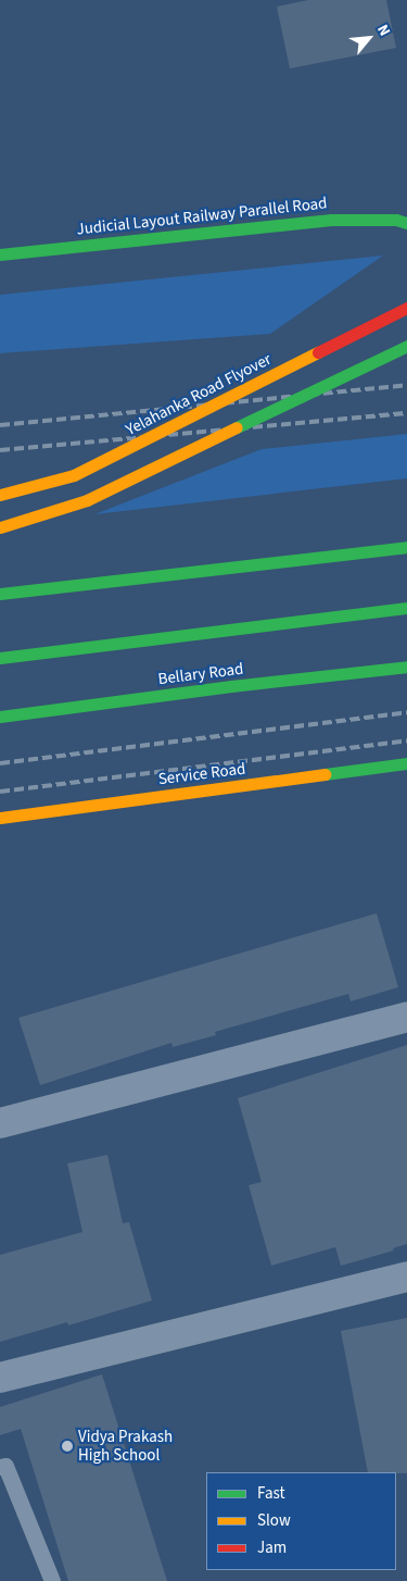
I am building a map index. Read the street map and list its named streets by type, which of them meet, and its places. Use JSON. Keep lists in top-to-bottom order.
{
  "streets": {
    "main road": [
      "Judicial Layout Railway Parallel Road",
      "Yelahanka Road Flyover",
      "Bellary Road",
      "Service Road"
    ]
  },
  "places": ["Vidya Prakash High School"],
  "legend": ["Fast", "Slow", "Jam"],
  "north": "top right"
}
